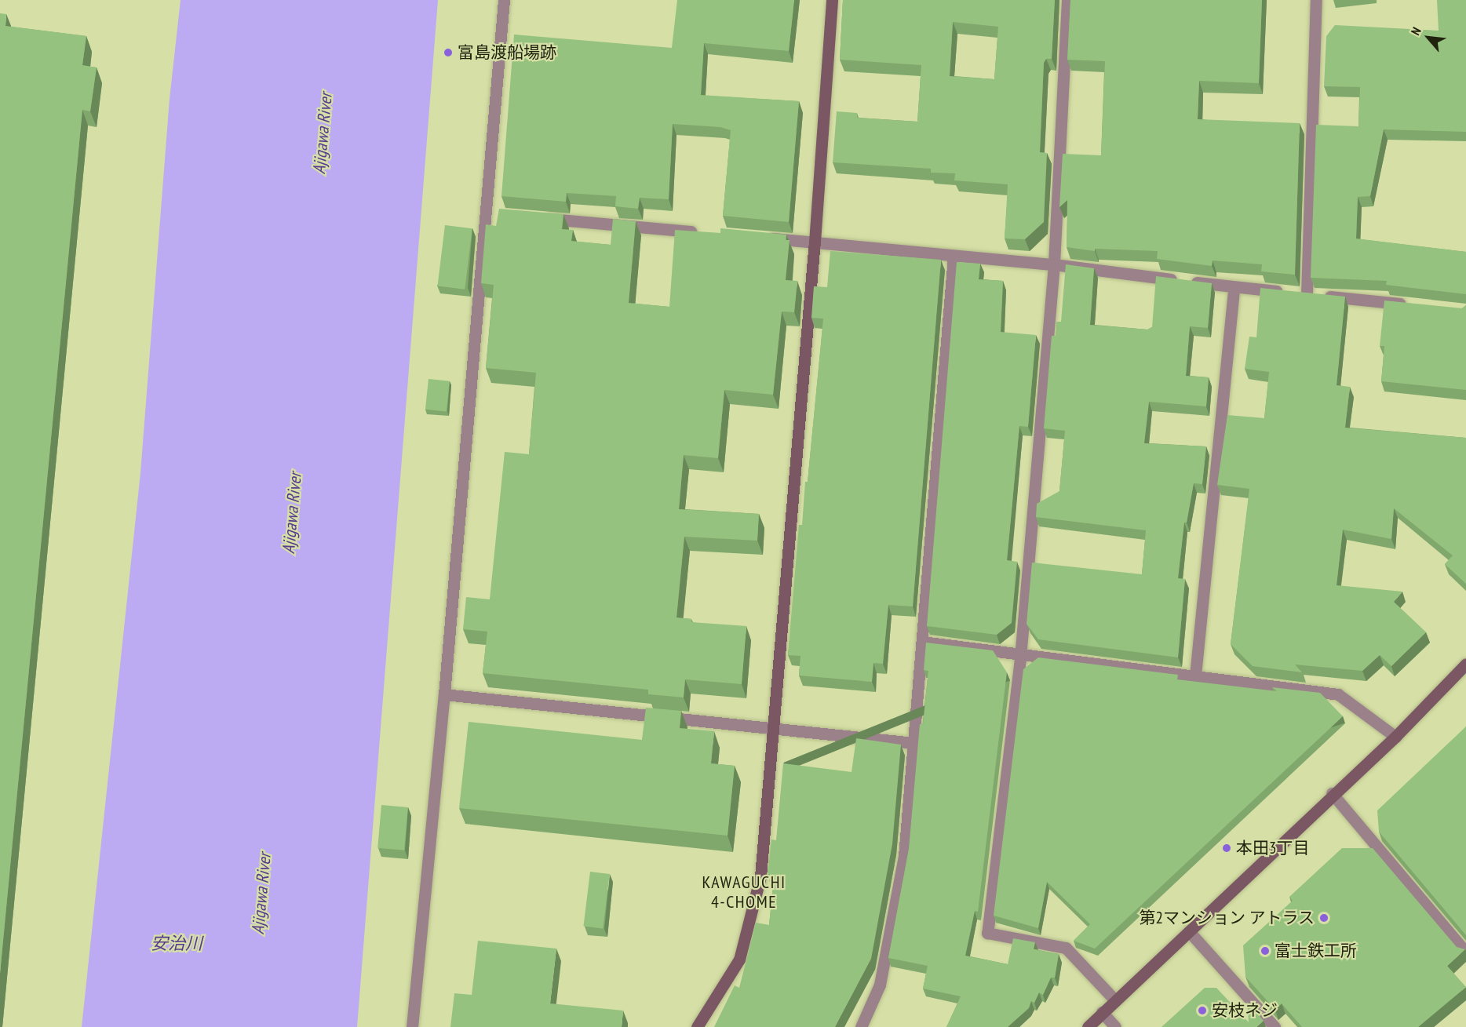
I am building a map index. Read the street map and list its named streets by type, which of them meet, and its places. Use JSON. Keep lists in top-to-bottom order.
{
  "districts": ["KAWAGUCHI 4-CHOME"],
  "water": ["Ajigawa River", "安治川"],
  "places": [
    "富島渡船場跡",
    "本田3丁目",
    "第2マンション アトラス",
    "富士鉄工所",
    "安枝ネジ"
  ],
  "north": "top left"
}
